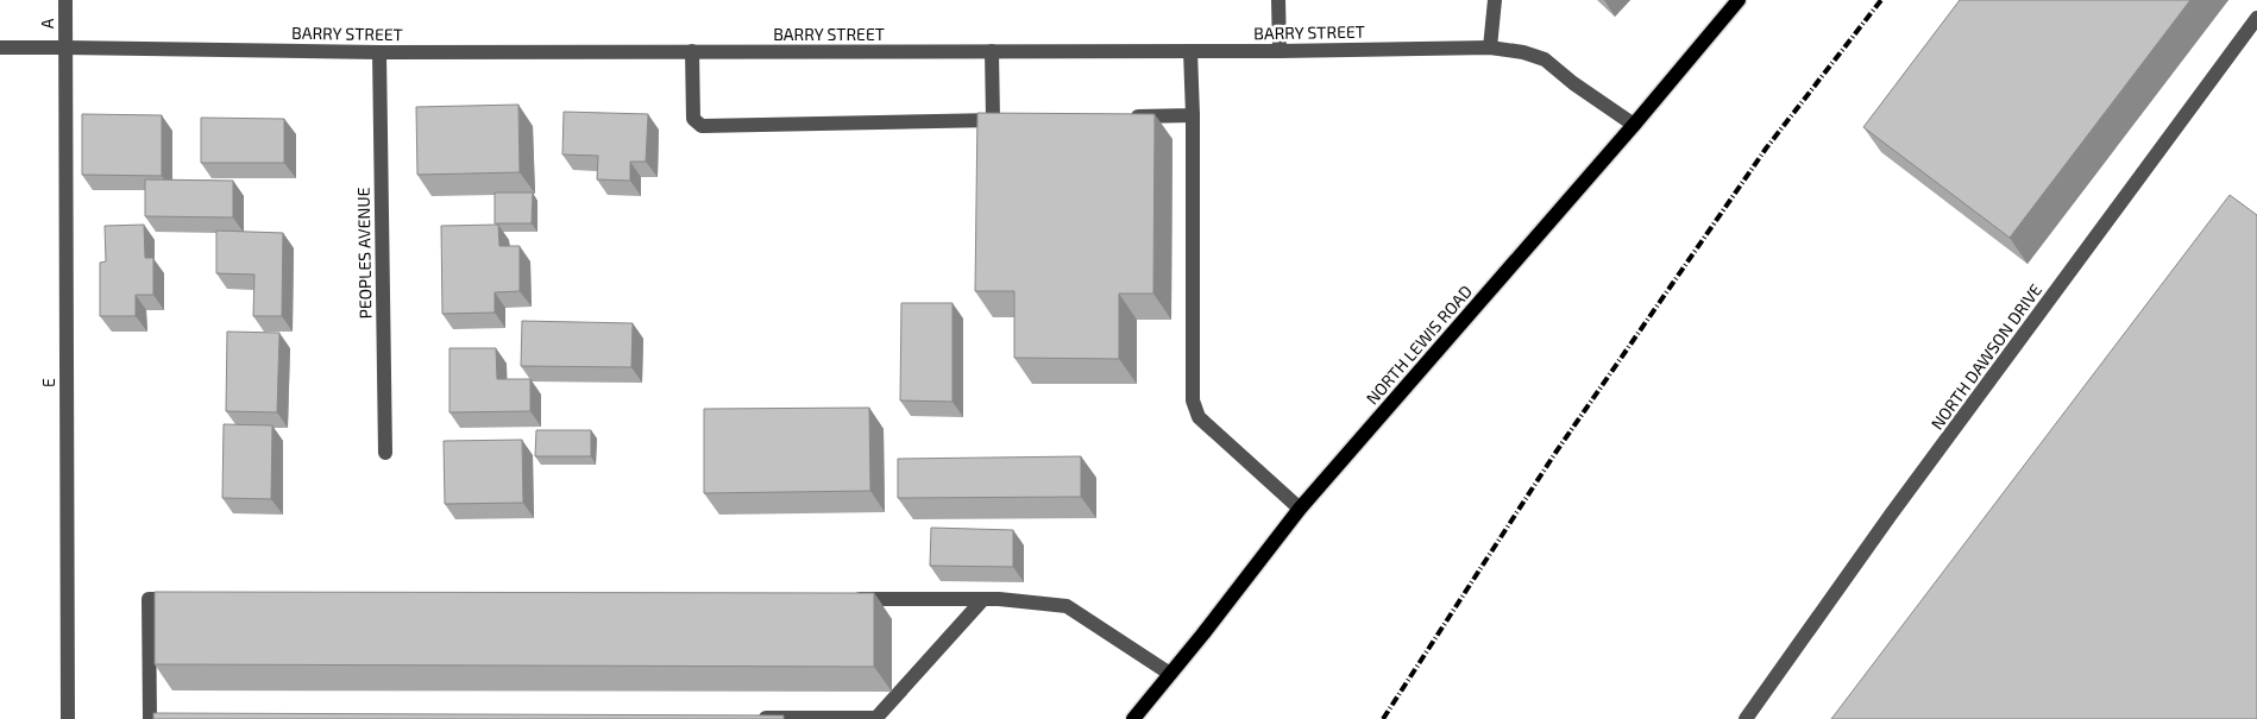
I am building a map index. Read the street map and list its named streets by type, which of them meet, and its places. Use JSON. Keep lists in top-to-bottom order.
{
  "streets": {
    "main road": ["NORTH LEWIS ROAD"],
    "street": [
      "A",
      "BARRY STREET",
      "PEOPLES AVENUE",
      "NORTH DAWSON DRIVE",
      "E"
    ]
  },
  "crossings": [
    ["A", "BARRY STREET"],
    ["A", "E"],
    ["BARRY STREET", "PEOPLES AVENUE"],
    ["BARRY STREET", "NORTH LEWIS ROAD"],
    ["BARRY STREET", "E"]
  ]
}
